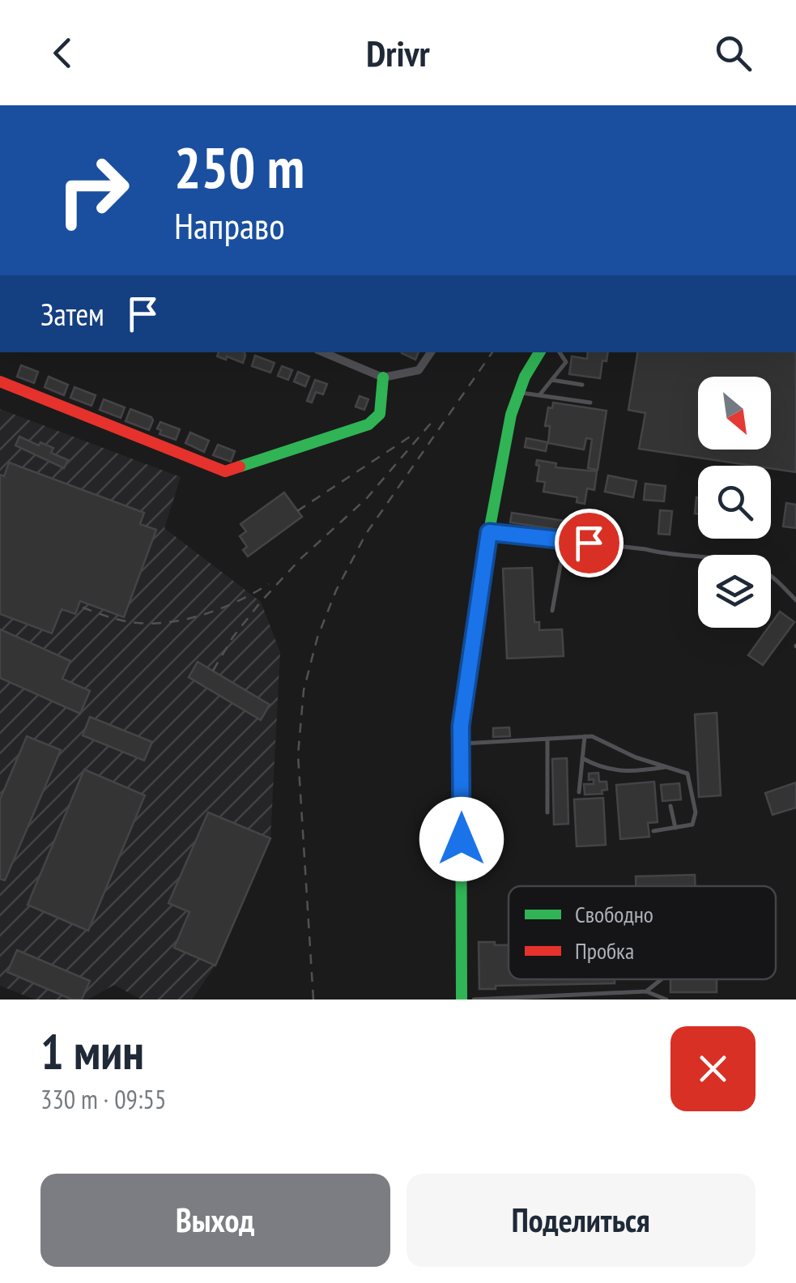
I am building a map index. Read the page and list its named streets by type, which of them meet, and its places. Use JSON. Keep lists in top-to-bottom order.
{
  "legend": ["Свободно", "Пробка"],
  "north": "bottom right",
  "page": {
    "header": "Drivr",
    "turn": ["250 m", "Направо"],
    "then": "Затем",
    "heading": ["1 мин", "330 m · 09:55"],
    "buttons": ["Выход", "Поделиться"]
  }
}
